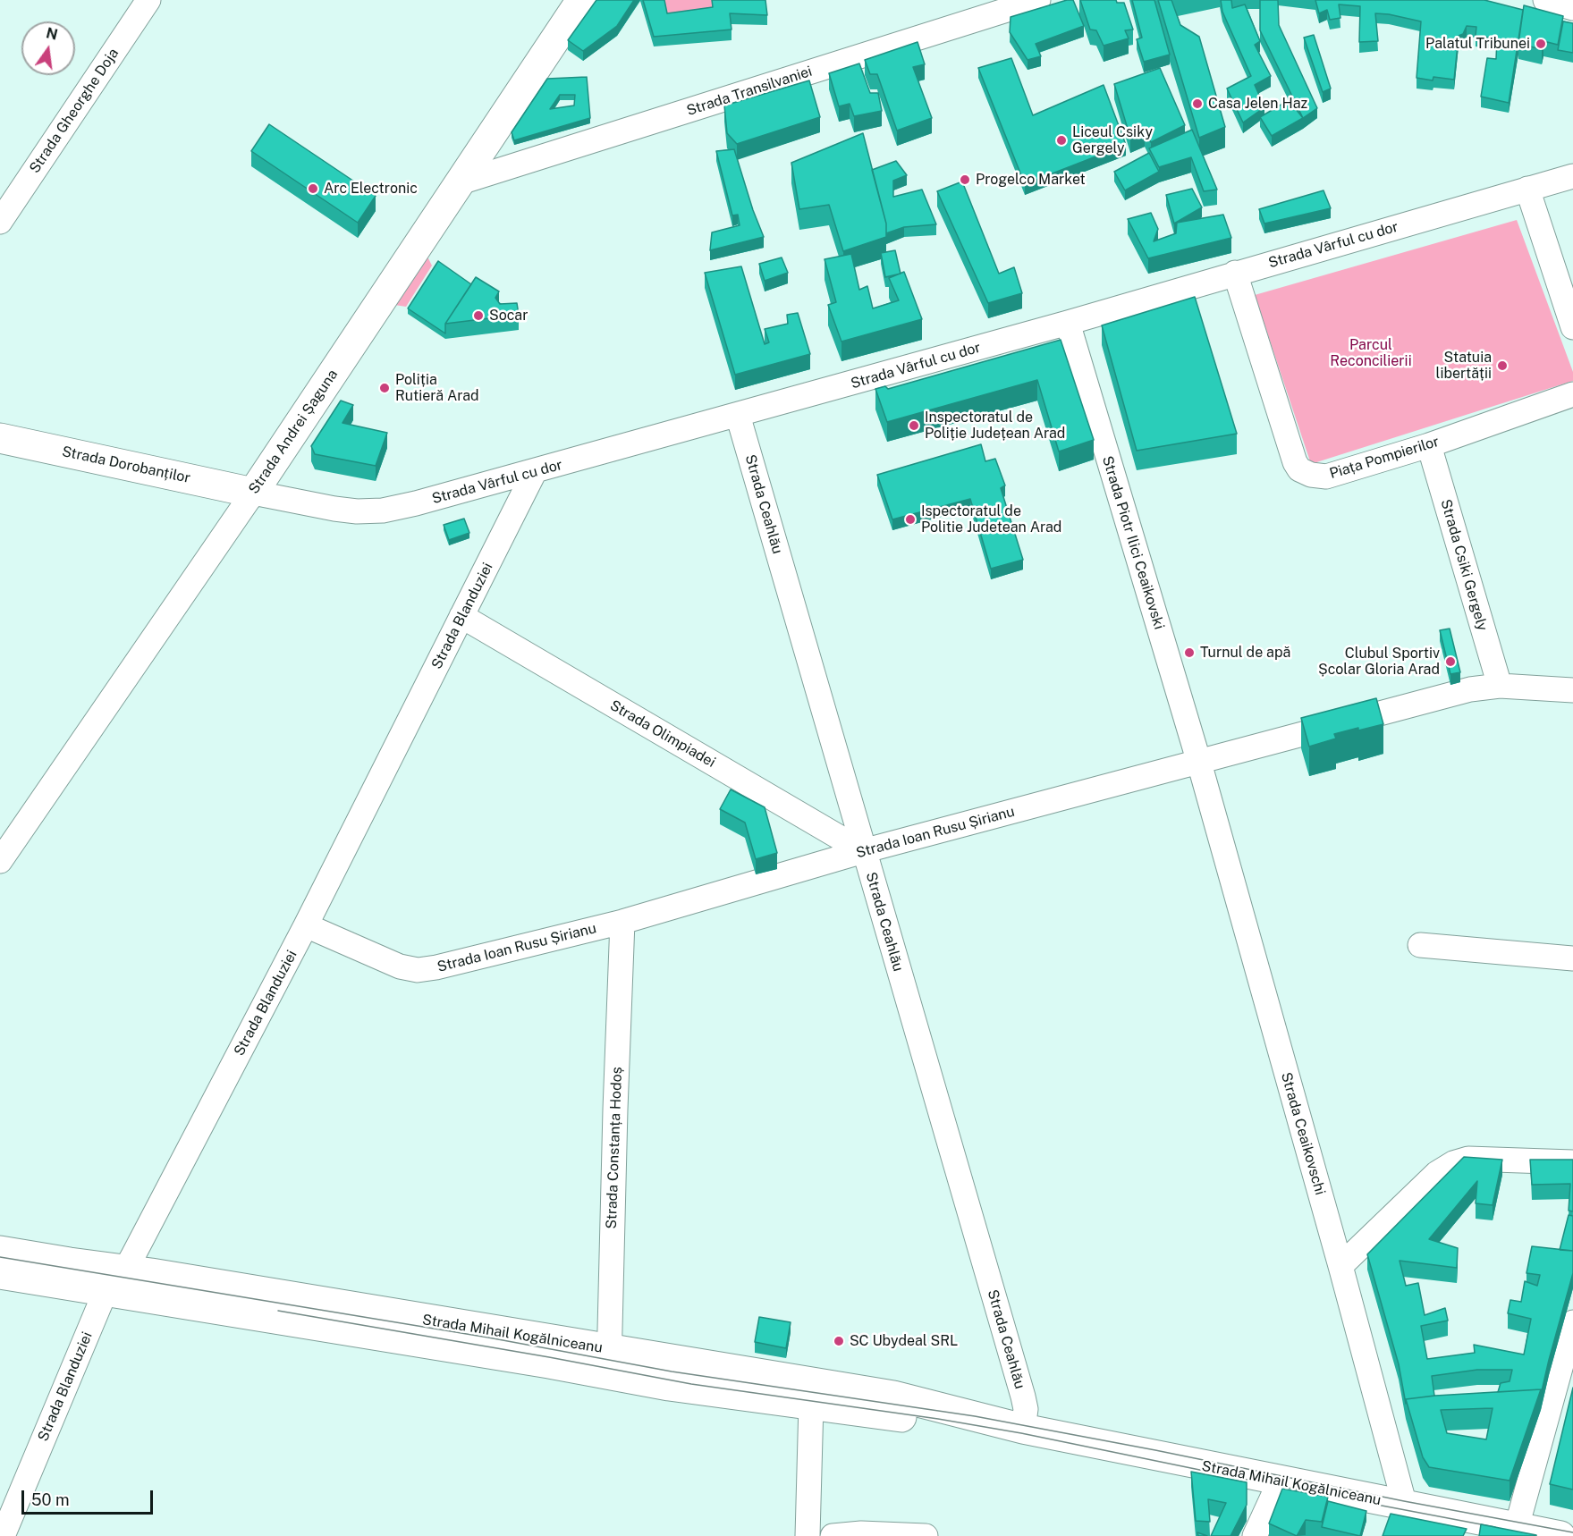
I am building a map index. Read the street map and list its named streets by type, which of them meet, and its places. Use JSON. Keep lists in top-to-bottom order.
{
  "streets": {
    "main road": ["Strada Andrei Șaguna", "Strada Dorobanților", "Strada Mihail Kogălniceanu"],
    "street": [
      "Strada Transilvaniei",
      "Strada Gheorghe Doja",
      "Strada Vârful cu dor",
      "Piața Pompierilor",
      "Strada Ceahlău",
      "Strada Piotr Ilici Ceaikovski",
      "Strada Csiki Gergely",
      "Strada Blanduziei",
      "Strada Olimpiadei",
      "Strada Ioan Rusu Șirianu",
      "Strada Ceaikovschi",
      "Strada Constanța Hodoș"
    ]
  },
  "crossings": [
    ["Strada Transilvaniei", "Strada Andrei Șaguna"],
    ["Strada Vârful cu dor", "Strada Andrei Șaguna"],
    ["Strada Vârful cu dor", "Piața Pompierilor"],
    ["Strada Vârful cu dor", "Strada Dorobanților"],
    ["Strada Vârful cu dor", "Strada Ceahlău"],
    ["Strada Vârful cu dor", "Strada Piotr Ilici Ceaikovski"],
    ["Strada Vârful cu dor", "Strada Blanduziei"],
    ["Strada Andrei Șaguna", "Strada Dorobanților"],
    ["Piața Pompierilor", "Strada Csiki Gergely"],
    ["Strada Ceahlău", "Strada Olimpiadei"],
    ["Strada Ceahlău", "Strada Ioan Rusu Șirianu"],
    ["Strada Ceahlău", "Strada Mihail Kogălniceanu"],
    ["Strada Piotr Ilici Ceaikovski", "Strada Ioan Rusu Șirianu"],
    ["Strada Piotr Ilici Ceaikovski", "Strada Ceaikovschi"],
    ["Strada Csiki Gergely", "Strada Ioan Rusu Șirianu"],
    ["Strada Blanduziei", "Strada Olimpiadei"],
    ["Strada Blanduziei", "Strada Ioan Rusu Șirianu"],
    ["Strada Blanduziei", "Strada Mihail Kogălniceanu"],
    ["Strada Olimpiadei", "Strada Ioan Rusu Șirianu"],
    ["Strada Ioan Rusu Șirianu", "Strada Ceaikovschi"],
    ["Strada Ioan Rusu Șirianu", "Strada Constanța Hodoș"],
    ["Strada Ceaikovschi", "Strada Mihail Kogălniceanu"],
    ["Strada Constanța Hodoș", "Strada Mihail Kogălniceanu"]
  ],
  "parks": ["Parcul Reconcilierii"],
  "places": [
    "Palatul Tribunei",
    "Casa Jelen Haz",
    "Liceul Csiky Gergely",
    "Progelco Market",
    "Arc Electronic",
    "Socar",
    "Statuia libertății",
    "Poliția Rutieră Arad",
    "Inspectoratul de Poliție Județean Arad",
    "Ispectoratul de Politie Judetean Arad",
    "Turnul de apă",
    "Clubul Sportiv Școlar Gloria Arad",
    "SC Ubydeal SRL"
  ],
  "scale_bar": "50 m",
  "north": "top"
}
